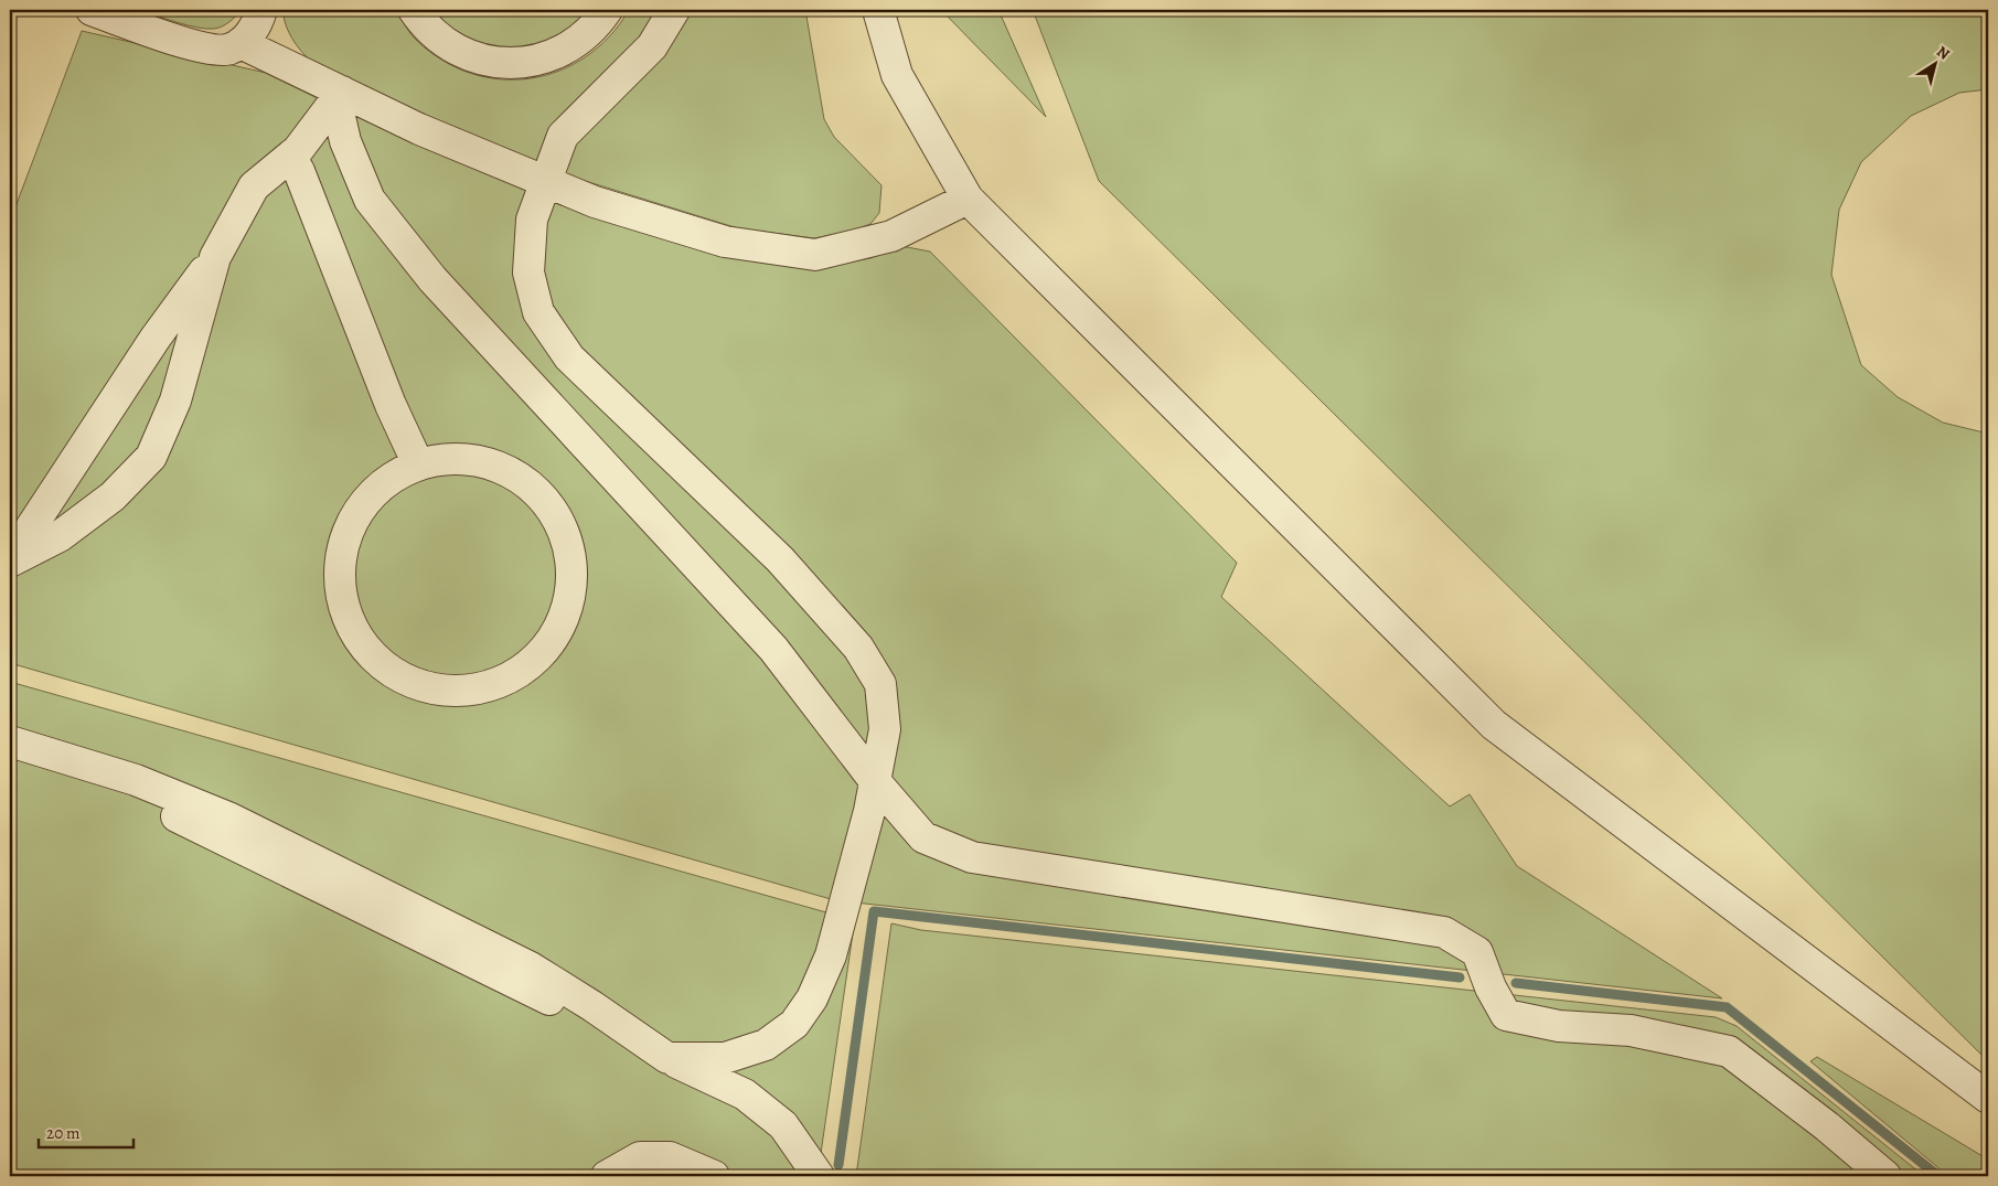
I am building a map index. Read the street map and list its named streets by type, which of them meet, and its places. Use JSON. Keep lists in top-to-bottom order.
{
  "scale_bar": "20 m",
  "north": "top right"
}
